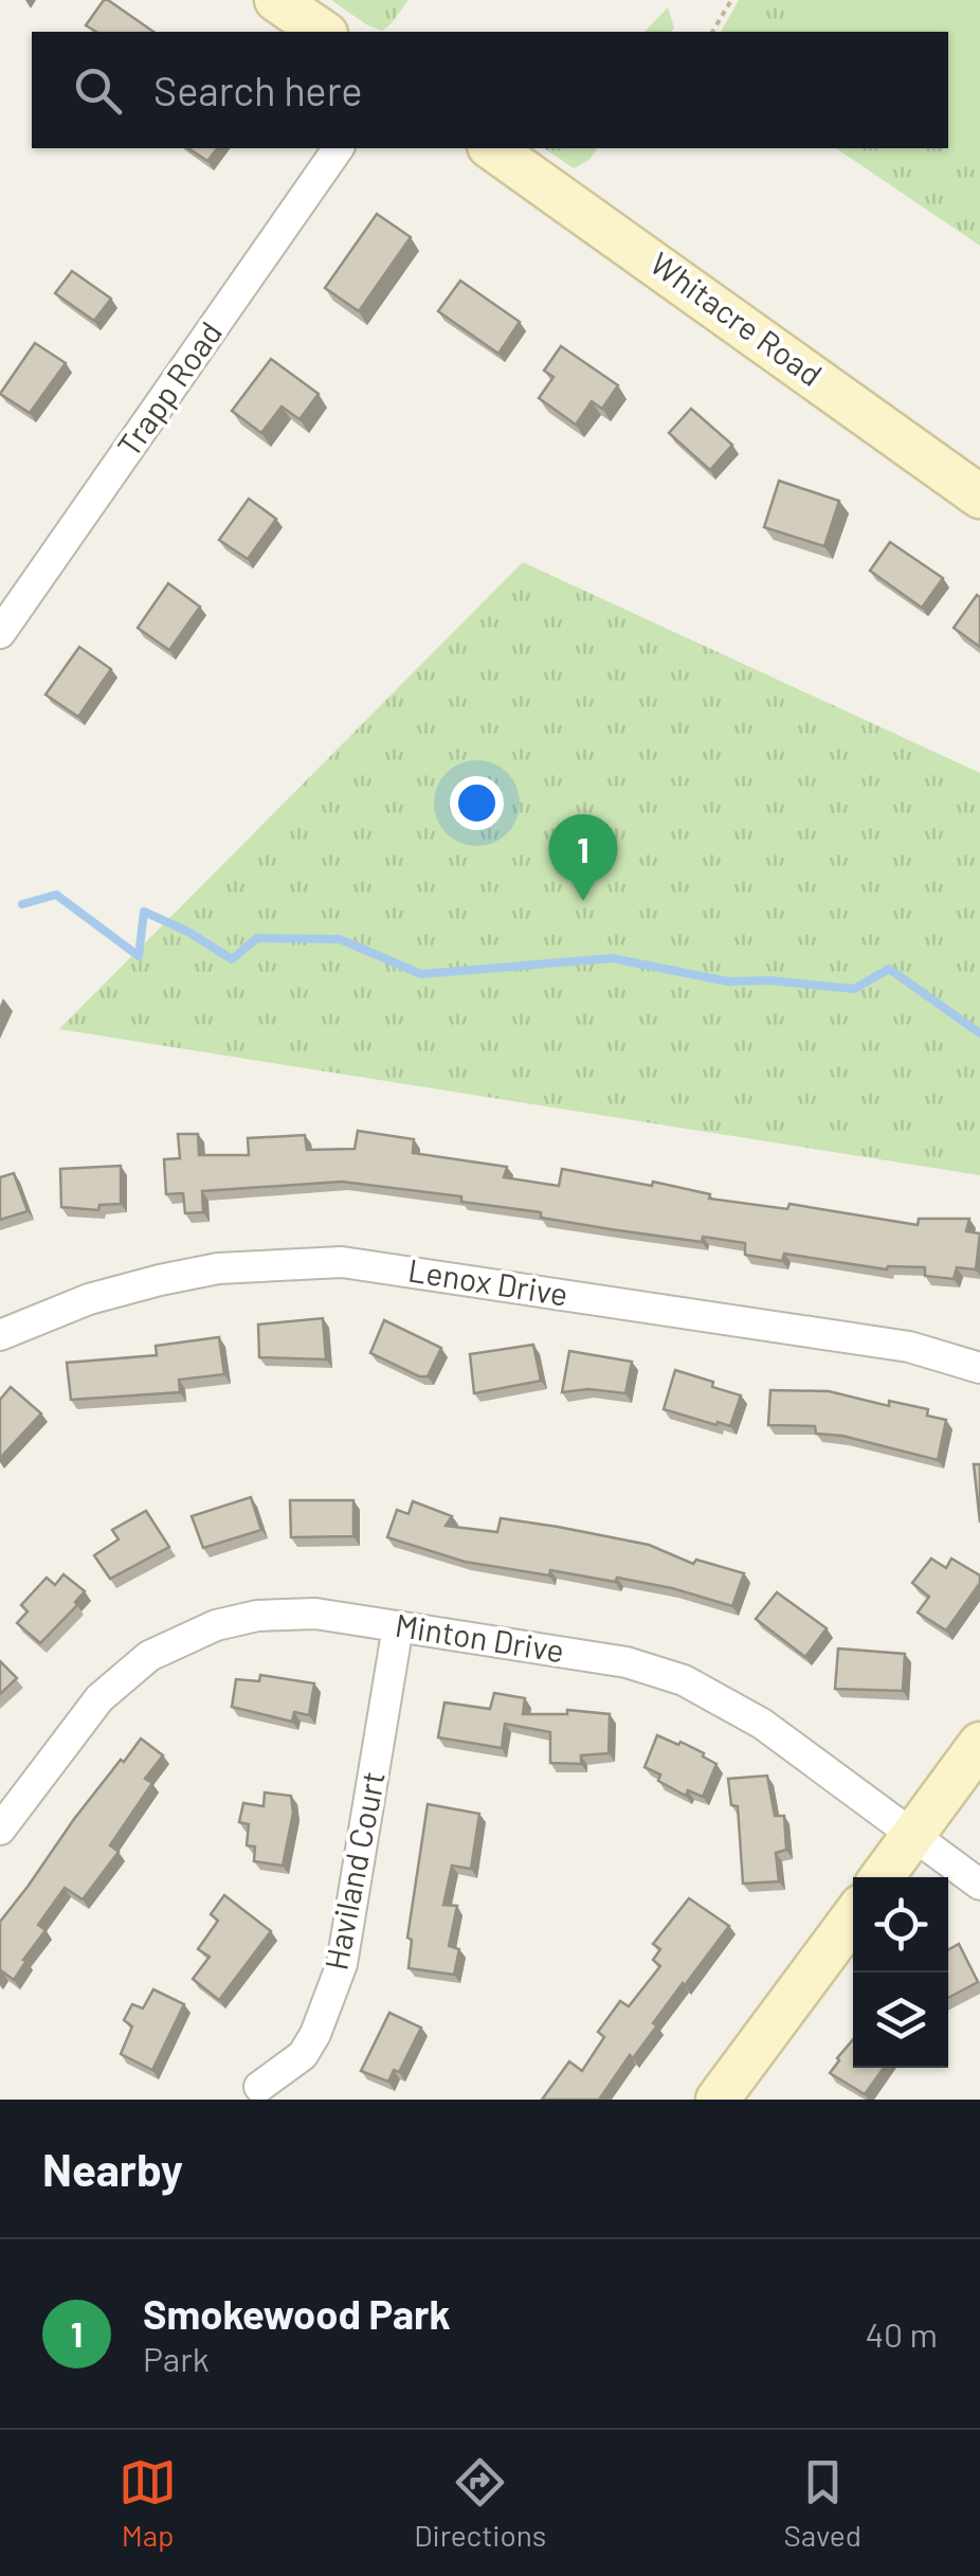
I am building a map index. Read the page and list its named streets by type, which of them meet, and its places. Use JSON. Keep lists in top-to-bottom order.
{
  "streets": {
    "street": [
      "Whitacre Road",
      "Trapp Road",
      "Lenox Drive",
      "Minton Drive",
      "Haviland Court"
    ]
  },
  "crossings": [
    ["Minton Drive", "Haviland Court"]
  ],
  "page": {
    "search": "Search here",
    "pins": "1",
    "heading": "Nearby",
    "list": [
      {
        "mark": "1",
        "name": "Smokewood Park",
        "note": "Park",
        "value": "40 m"
      }
    ],
    "nav": ["Map", "Directions", "Saved"]
  }
}
